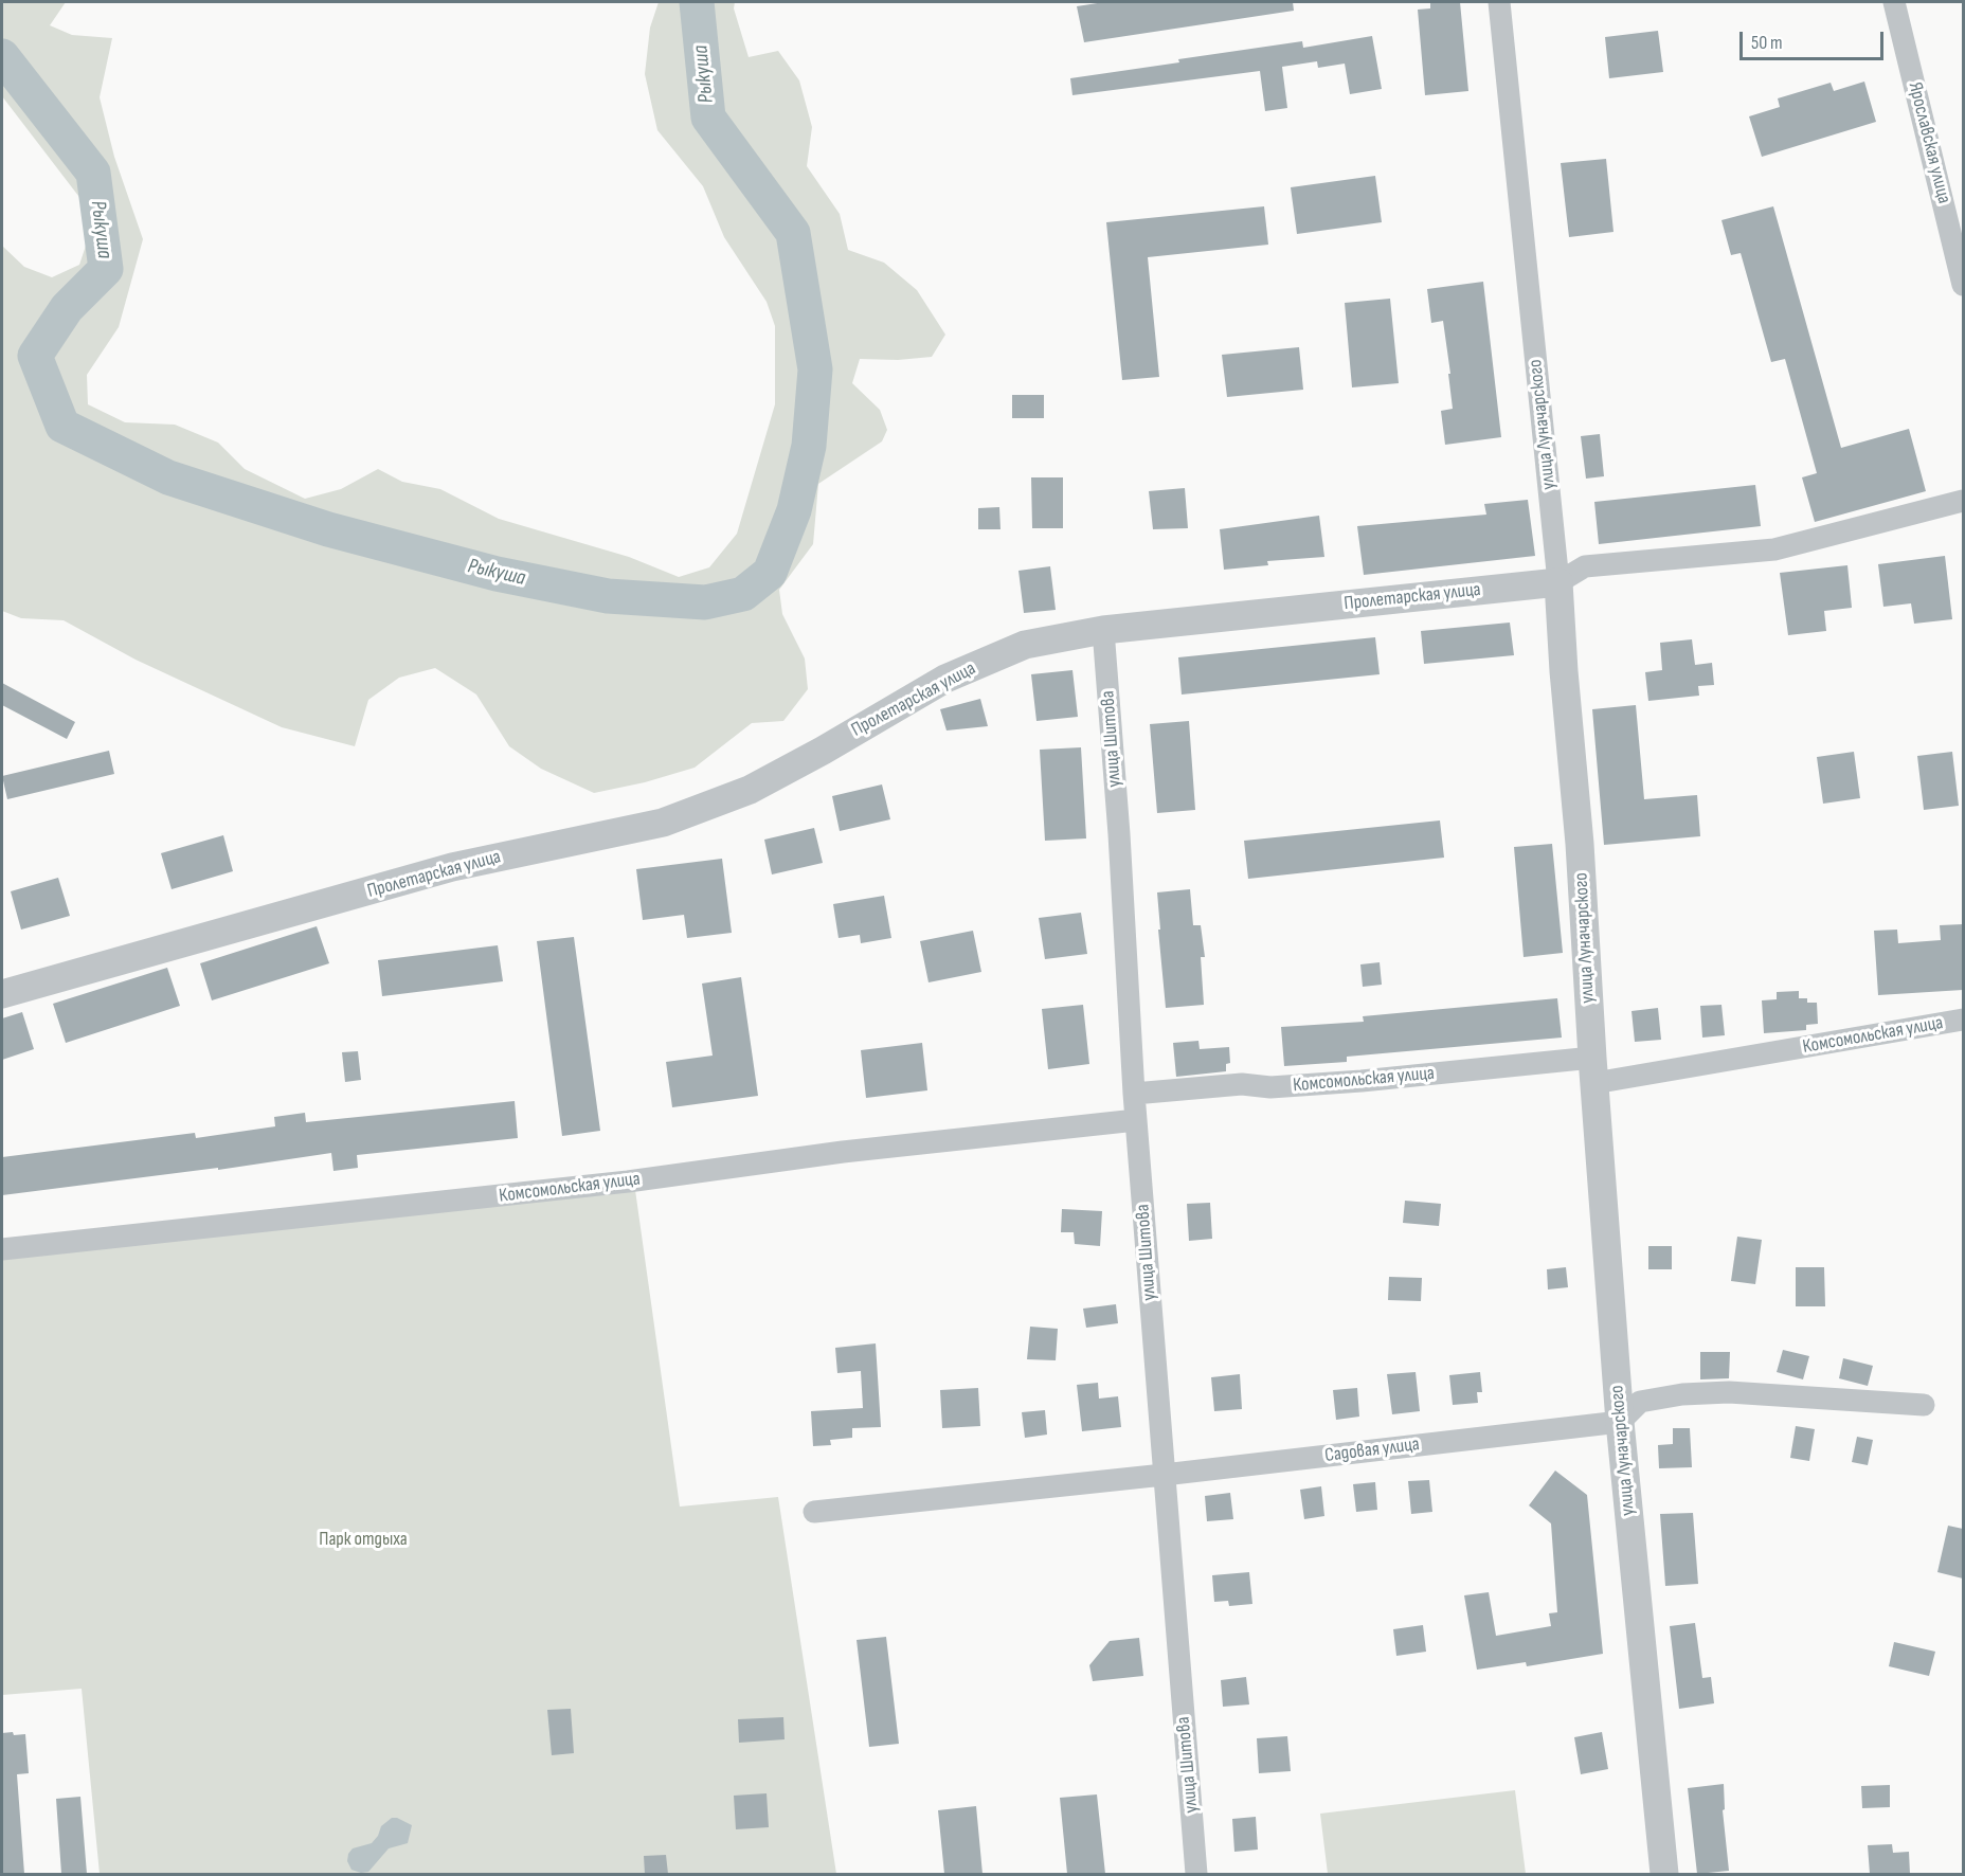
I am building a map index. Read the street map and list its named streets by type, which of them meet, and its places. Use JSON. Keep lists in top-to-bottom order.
{
  "streets": {
    "street": [
      "Ярославская улица",
      "улица Луначарского",
      "Пролетарская улица",
      "улица Шитова",
      "Комсомольская улица",
      "Садовая улица"
    ]
  },
  "crossings": [
    ["улица Луначарского", "Пролетарская улица"],
    ["улица Луначарского", "Комсомольская улица"],
    ["улица Луначарского", "Садовая улица"],
    ["Пролетарская улица", "улица Шитова"],
    ["улица Шитова", "Комсомольская улица"],
    ["улица Шитова", "Садовая улица"]
  ],
  "water": ["Рыкуша"],
  "parks": ["Парк отдыха"],
  "scale_bar": "50 m"
}
